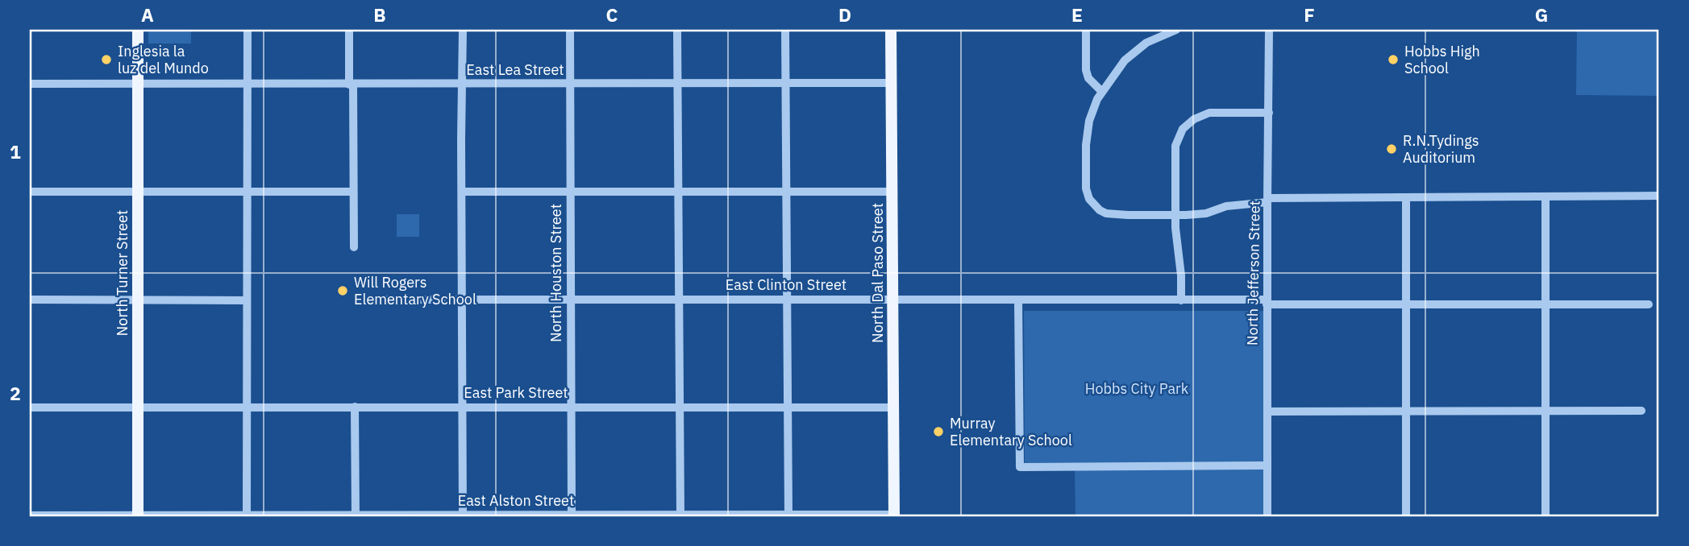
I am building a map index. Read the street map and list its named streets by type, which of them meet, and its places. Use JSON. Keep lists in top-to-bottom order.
{
  "streets": {
    "main road": ["North Turner Street", "North Dal Paso Street"],
    "street": [
      "East Lea Street",
      "North Houston Street",
      "North Jefferson Street",
      "East Clinton Street",
      "East Park Street",
      "East Alston Street"
    ]
  },
  "crossings": [
    ["East Lea Street", "North Turner Street"],
    ["East Lea Street", "North Houston Street"],
    ["East Lea Street", "North Dal Paso Street"],
    ["North Turner Street", "East Park Street"],
    ["North Turner Street", "East Alston Street"],
    ["North Houston Street", "East Clinton Street"],
    ["North Houston Street", "East Park Street"],
    ["North Houston Street", "East Alston Street"],
    ["North Dal Paso Street", "East Clinton Street"],
    ["North Dal Paso Street", "East Park Street"],
    ["North Dal Paso Street", "East Alston Street"],
    ["North Jefferson Street", "East Clinton Street"]
  ],
  "parks": ["Hobbs City Park"],
  "places": [
    "Inglesia la luz del Mundo",
    "Hobbs High School",
    "R.N.Tydings Auditorium",
    "Will Rogers Elementary School",
    "Murray Elementary School"
  ],
  "grid": {
    "columns": [
      "A",
      "B",
      "C",
      "D",
      "E",
      "F",
      "G"
    ],
    "rows": ["1", "2"]
  }
}
